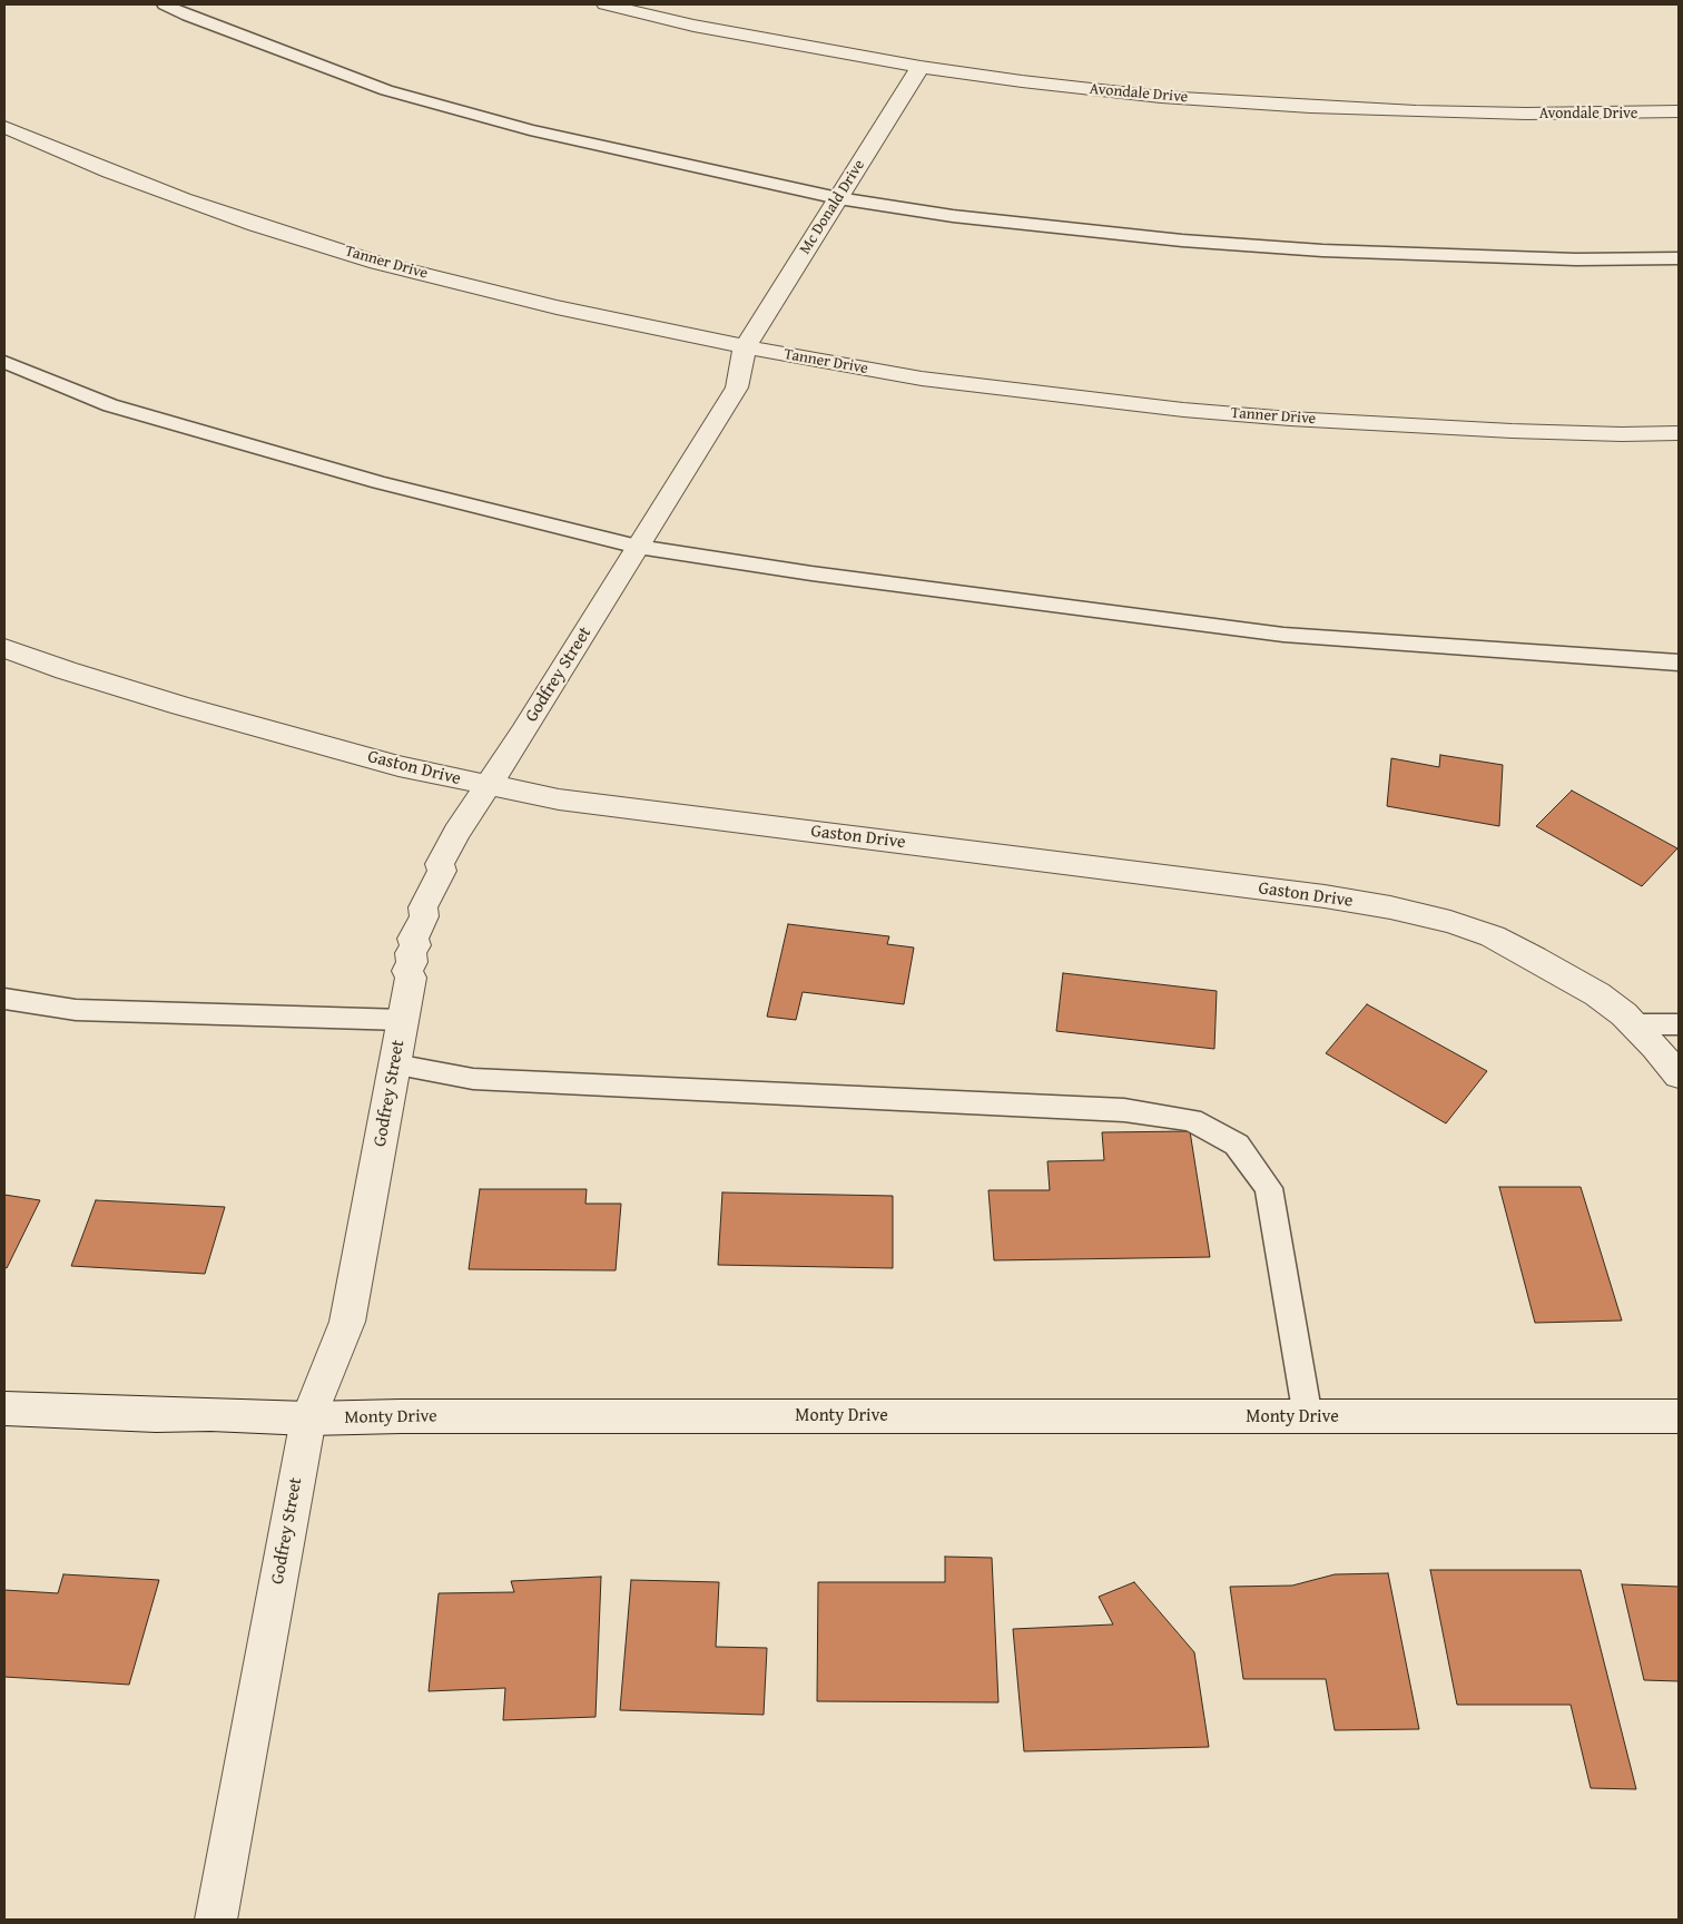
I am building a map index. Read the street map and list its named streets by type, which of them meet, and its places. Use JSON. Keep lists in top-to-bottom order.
{
  "streets": {
    "street": [
      "Avondale Drive",
      "Mc Donald Drive",
      "Tanner Drive",
      "Godfrey Street",
      "Gaston Drive",
      "Monty Drive"
    ]
  },
  "crossings": [
    ["Avondale Drive", "Mc Donald Drive"],
    ["Mc Donald Drive", "Tanner Drive"],
    ["Mc Donald Drive", "Godfrey Street"],
    ["Tanner Drive", "Godfrey Street"],
    ["Godfrey Street", "Gaston Drive"],
    ["Godfrey Street", "Monty Drive"]
  ]
}
